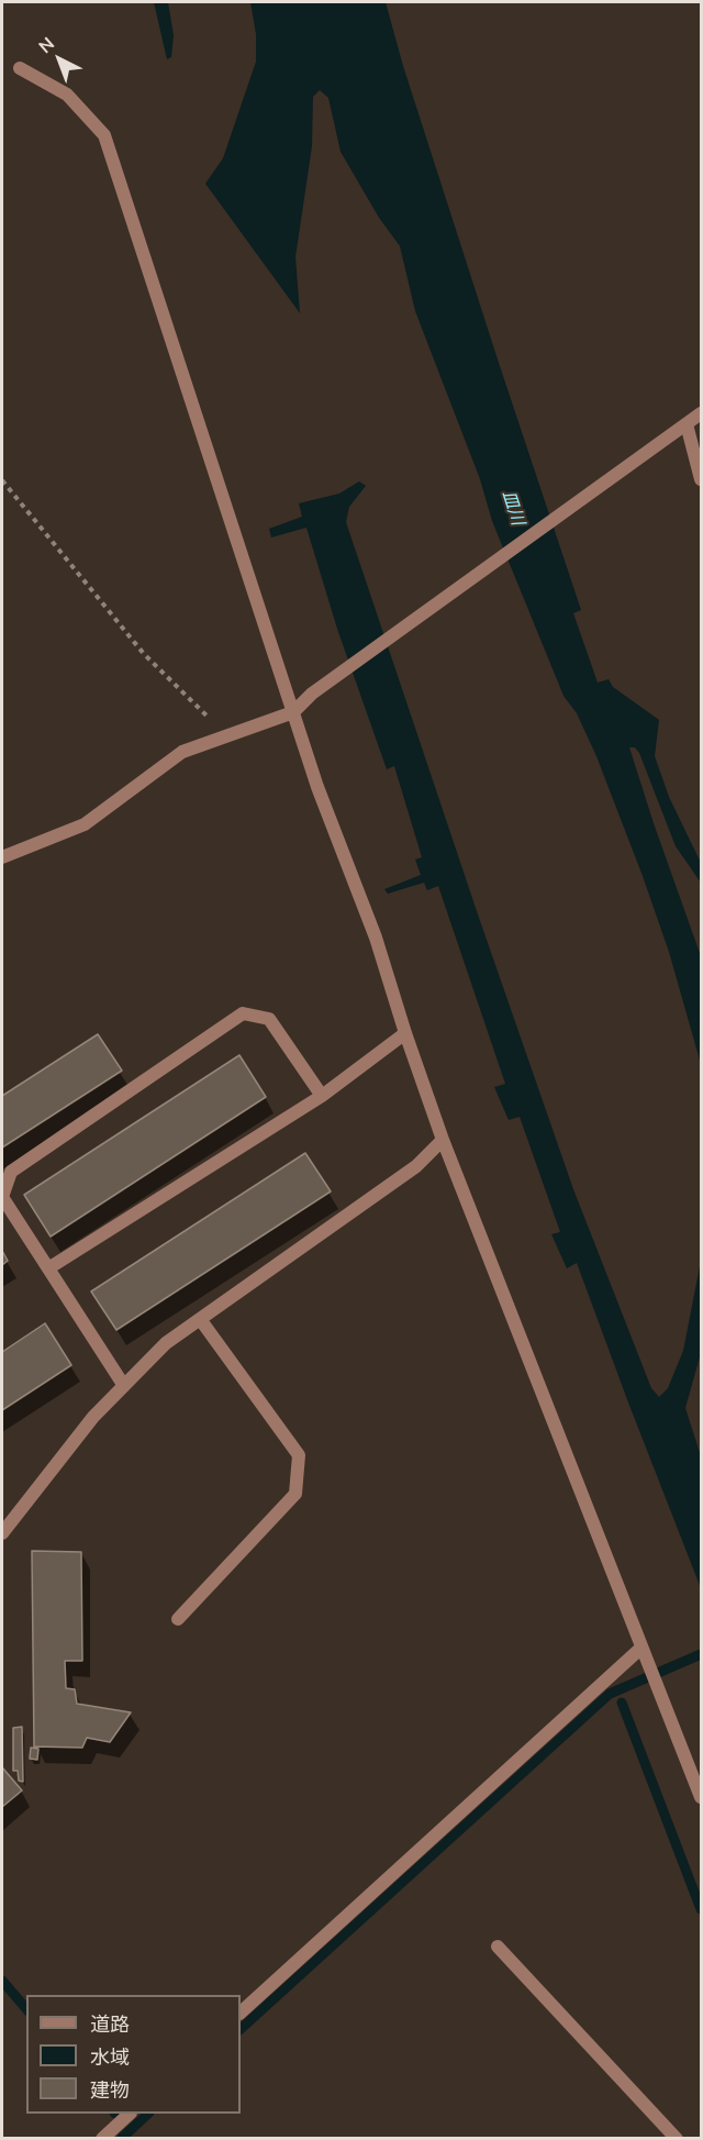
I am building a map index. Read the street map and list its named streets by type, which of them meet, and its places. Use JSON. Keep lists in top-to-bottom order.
{
  "water": ["皿川"],
  "legend": ["道路", "水域", "建物"],
  "north": "top left"
}
